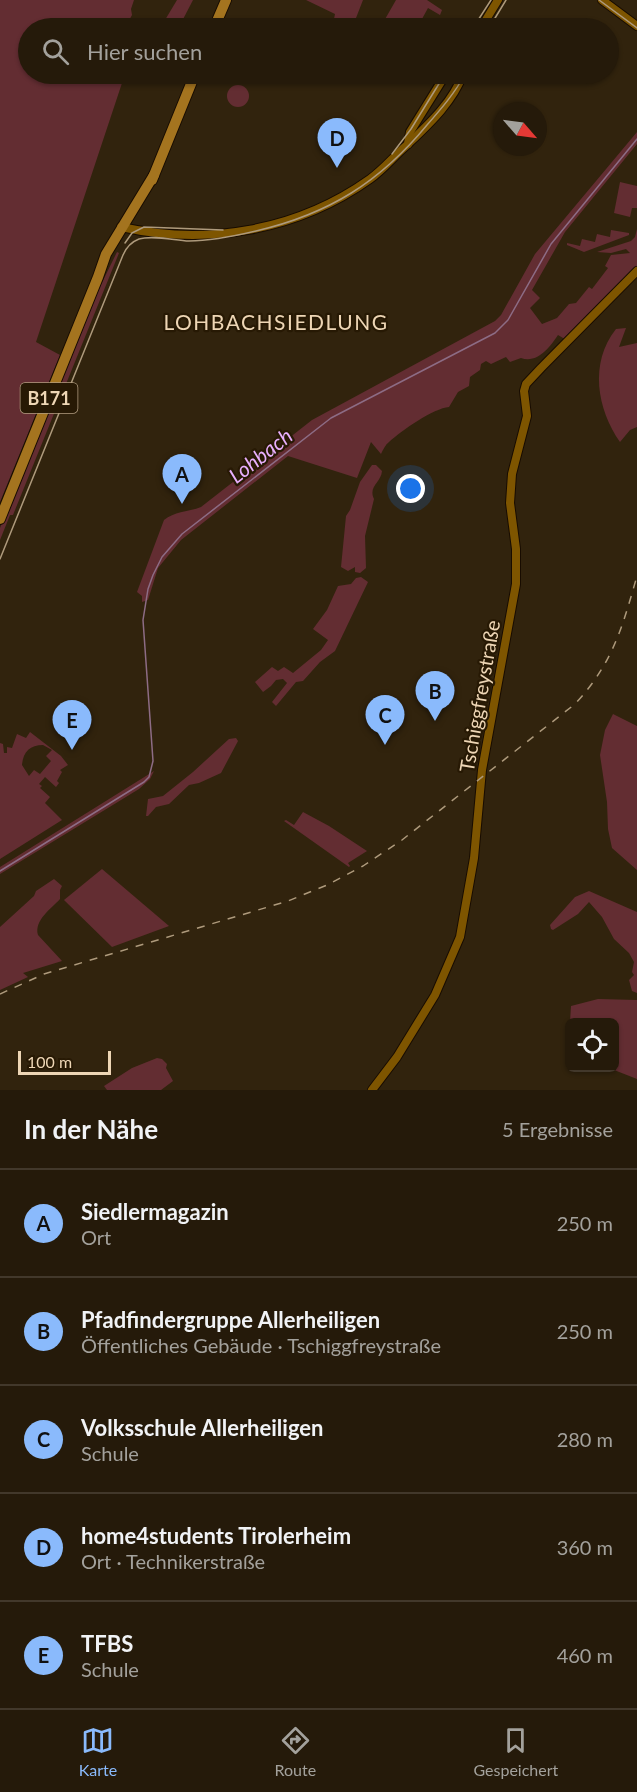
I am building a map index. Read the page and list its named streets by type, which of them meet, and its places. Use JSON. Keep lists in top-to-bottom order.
{
  "streets": {
    "main road": ["B171"],
    "street": ["Tschiggfreystraße"]
  },
  "districts": ["LOHBACHSIEDLUNG"],
  "water": ["Lohbach"],
  "scale_bar": "100 m",
  "north": "bottom right",
  "page": {
    "search": "Hier suchen",
    "pins": [
      "D",
      "A",
      "B",
      "C",
      "E"
    ],
    "scale": "100 m",
    "heading": ["In der Nähe", "5 Ergebnisse"],
    "list": [
      {
        "mark": "A",
        "name": "Siedlermagazin",
        "note": "Ort",
        "value": "250 m"
      },
      {
        "mark": "B",
        "name": "Pfadfindergruppe Allerheiligen",
        "note": "Öffentliches Gebäude · Tschiggfreystraße",
        "value": "250 m"
      },
      {
        "mark": "C",
        "name": "Volksschule Allerheiligen",
        "note": "Schule",
        "value": "280 m"
      },
      {
        "mark": "D",
        "name": "home4students Tirolerheim",
        "note": "Ort · Technikerstraße",
        "value": "360 m"
      },
      {
        "mark": "E",
        "name": "TFBS",
        "note": "Schule",
        "value": "460 m"
      }
    ],
    "nav": ["Karte", "Route", "Gespeichert"]
  }
}
